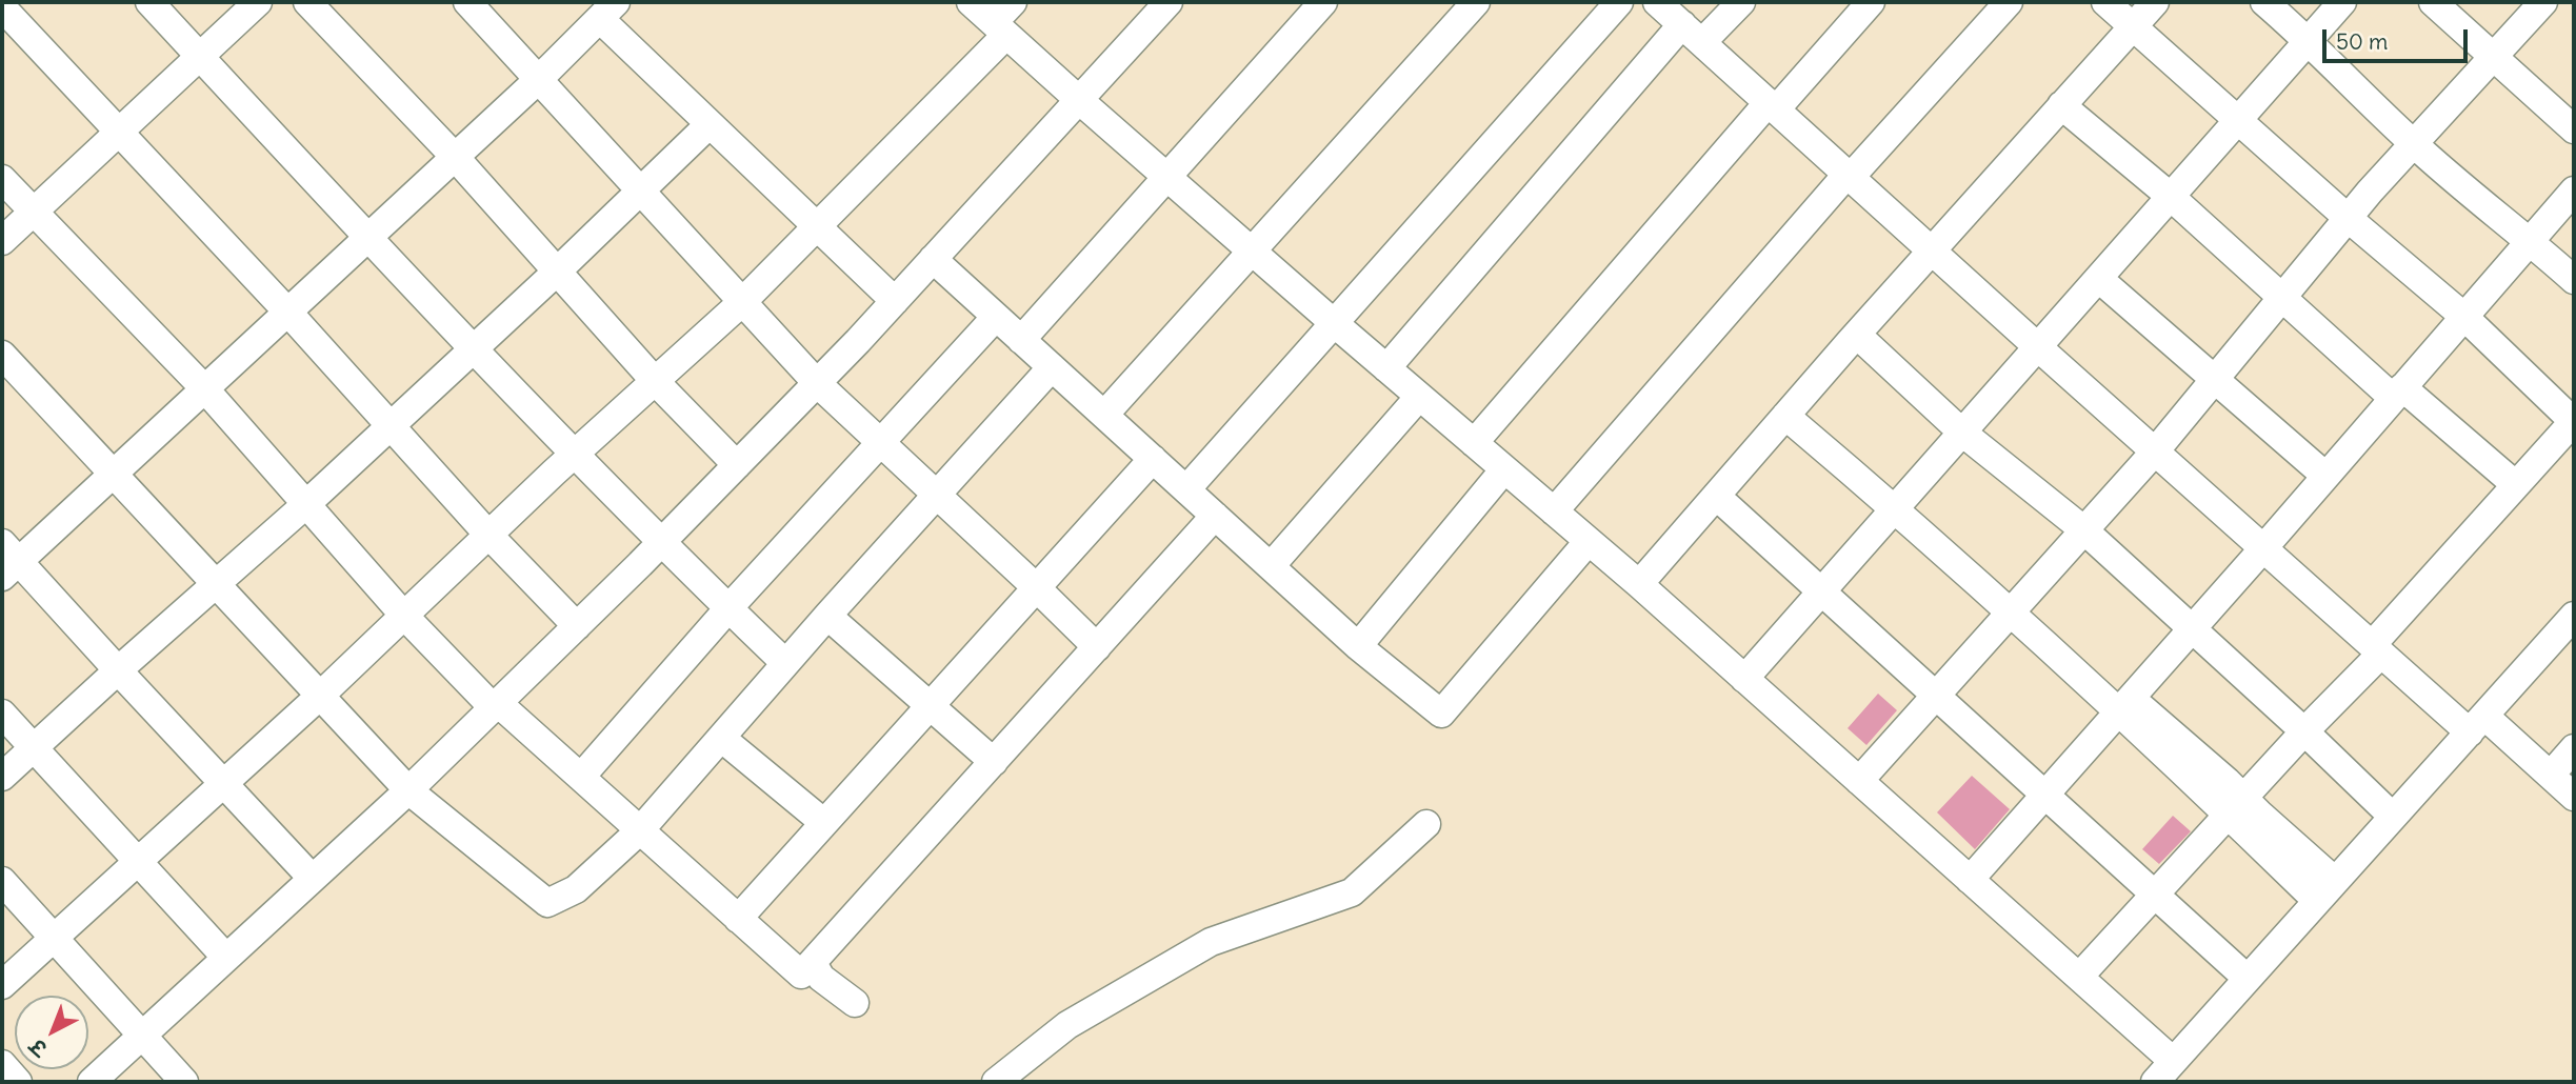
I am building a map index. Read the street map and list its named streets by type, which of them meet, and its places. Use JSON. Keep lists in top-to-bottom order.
{
  "scale_bar": "50 m",
  "north": "bottom left"
}
